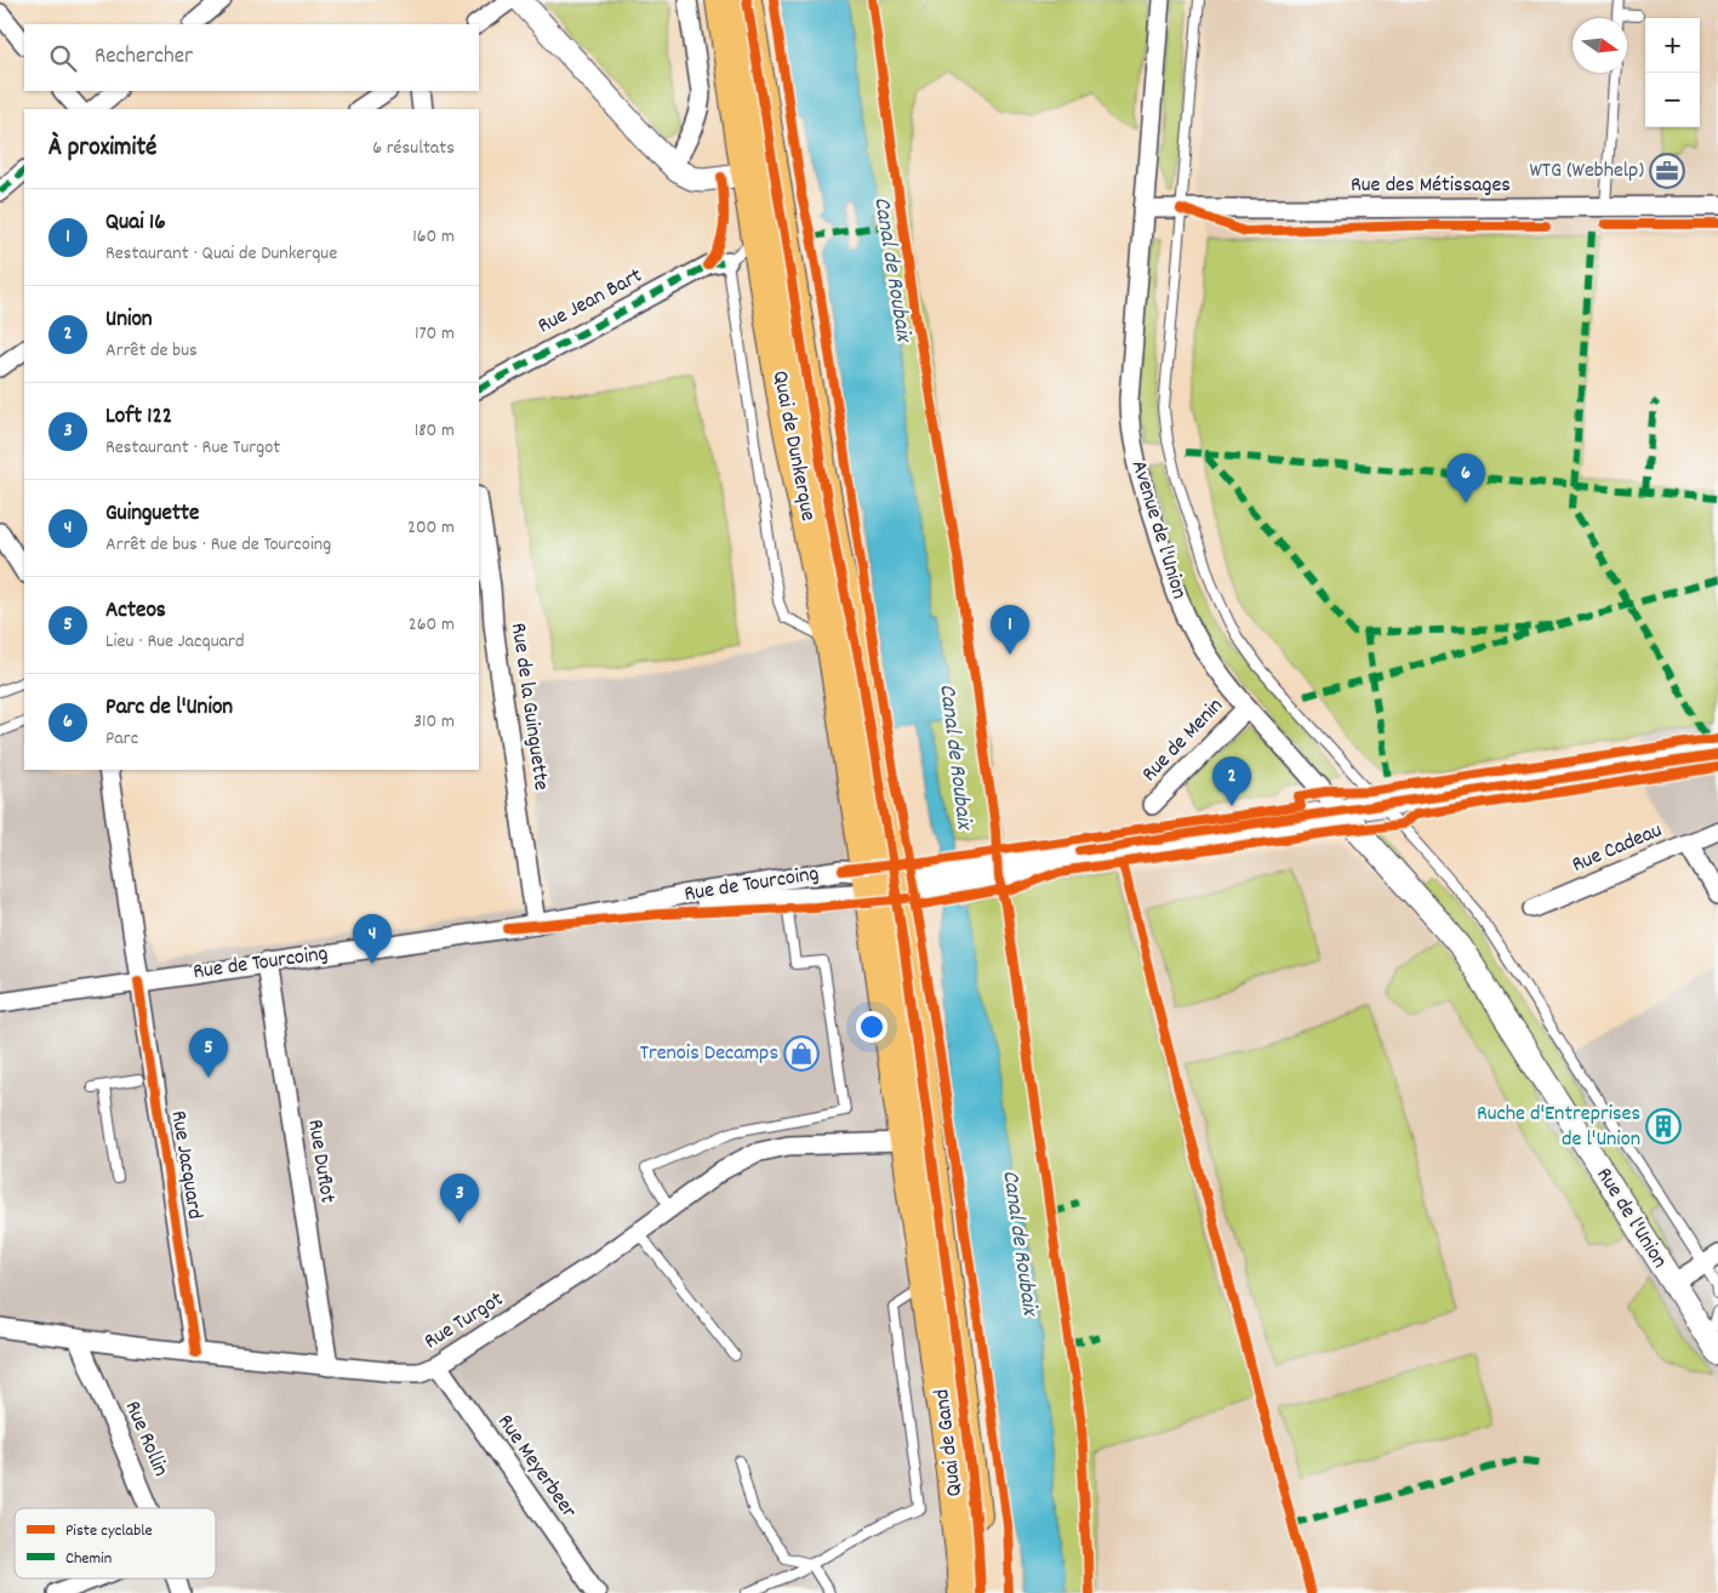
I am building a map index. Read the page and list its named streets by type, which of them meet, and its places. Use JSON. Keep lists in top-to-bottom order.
{
  "streets": {
    "main road": ["Quai de Dunkerque", "Quai de Gand"],
    "street": [
      "Rue des Métissages",
      "Rue Jean Bart",
      "Avenue de l'Union",
      "Rue de la Guinguette",
      "Rue de Menin",
      "Rue Cadeau",
      "Rue de Tourcoing",
      "Rue Duflot",
      "Rue Jacquard",
      "Rue de l'Union",
      "Rue Turgot",
      "Rue Rollin",
      "Rue Meyerbeer"
    ]
  },
  "crossings": [
    ["Rue des Métissages", "Avenue de l'Union"],
    ["Quai de Dunkerque", "Rue de Tourcoing"],
    ["Quai de Dunkerque", "Quai de Gand"],
    ["Avenue de l'Union", "Rue de Menin"],
    ["Avenue de l'Union", "Rue de l'Union"],
    ["Rue de la Guinguette", "Rue de Tourcoing"],
    ["Rue de Tourcoing", "Rue Duflot"],
    ["Rue de Tourcoing", "Rue Jacquard"],
    ["Rue de Tourcoing", "Quai de Gand"],
    ["Rue Duflot", "Rue Turgot"],
    ["Rue Jacquard", "Rue Turgot"],
    ["Rue Turgot", "Rue Rollin"],
    ["Rue Turgot", "Quai de Gand"],
    ["Rue Turgot", "Rue Meyerbeer"]
  ],
  "water": ["Canal de Roubaix"],
  "places": {
    "office": ["WTG (Webhelp)"],
    "shop": ["Trenois Decamps"],
    "building": ["Ruche d'Entreprises de l'Union"]
  },
  "legend": ["Piste cyclable", "Chemin"],
  "north": "right",
  "page": {
    "map_buttons": ["+", "−"],
    "search": "Rechercher",
    "heading": ["À proximité", "6 résultats"],
    "list": [
      {
        "mark": "1",
        "name": "Quai 16",
        "note": "Restaurant · Quai de Dunkerque",
        "value": "160 m"
      },
      {
        "mark": "2",
        "name": "Union",
        "note": "Arrêt de bus",
        "value": "170 m"
      },
      {
        "mark": "3",
        "name": "Loft 122",
        "note": "Restaurant · Rue Turgot",
        "value": "180 m"
      },
      {
        "mark": "4",
        "name": "Guinguette",
        "note": "Arrêt de bus · Rue de Tourcoing",
        "value": "200 m"
      },
      {
        "mark": "5",
        "name": "Acteos",
        "note": "Lieu · Rue Jacquard",
        "value": "260 m"
      },
      {
        "mark": "6",
        "name": "Parc de l'Union",
        "note": "Parc",
        "value": "310 m"
      }
    ],
    "pins": [
      "6",
      "1",
      "2",
      "4",
      "5",
      "3"
    ]
  }
}
